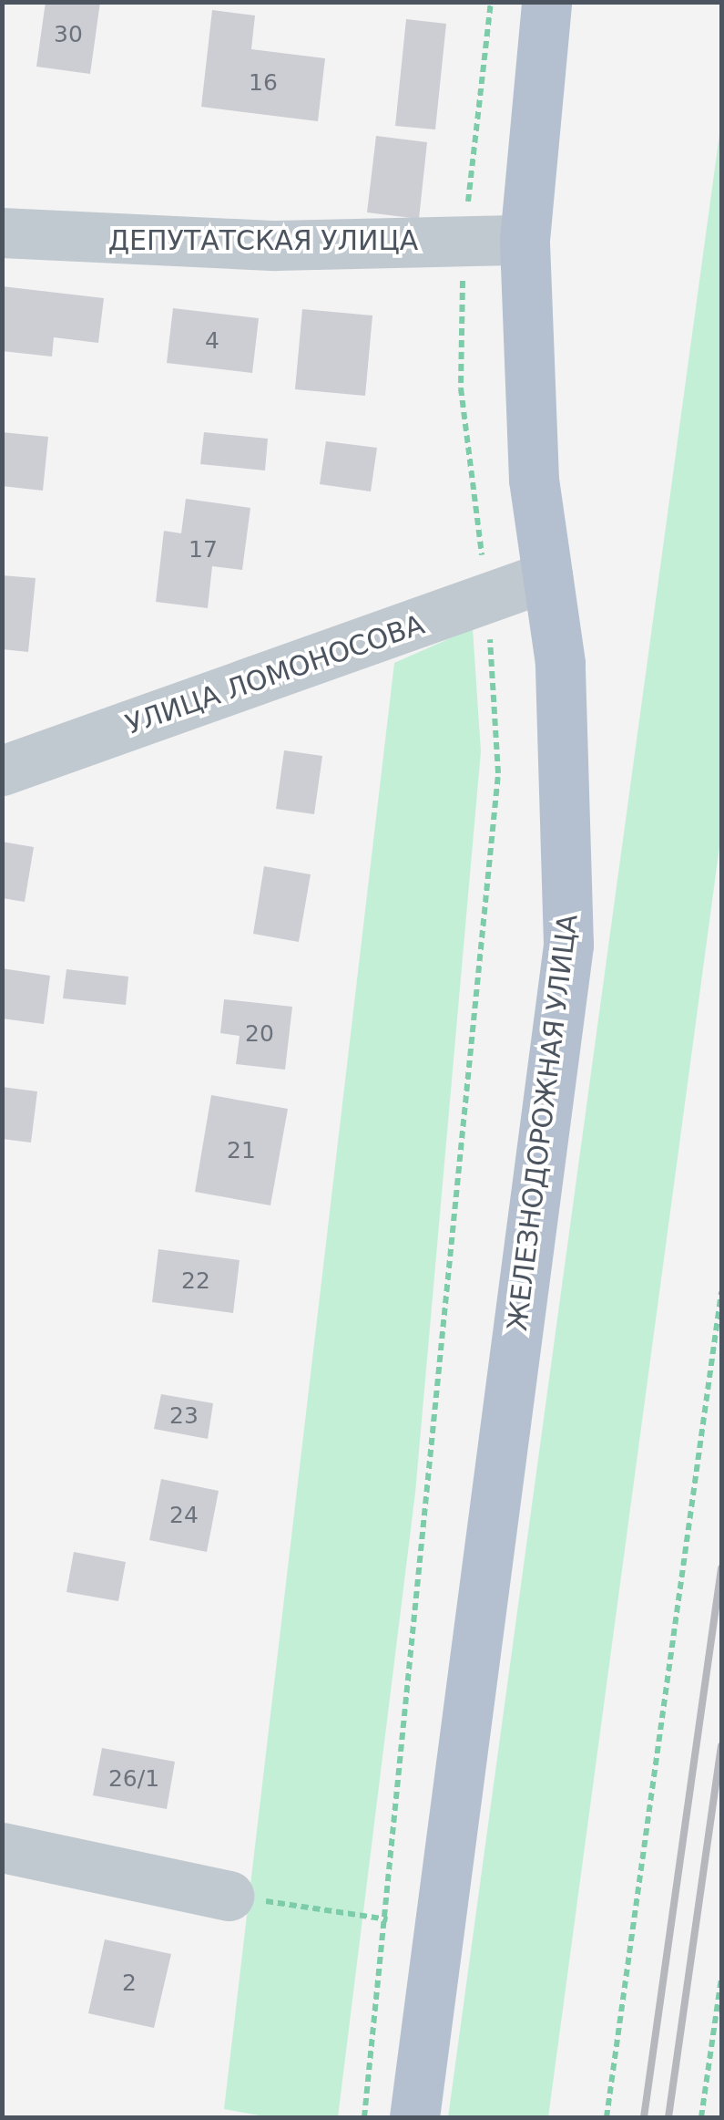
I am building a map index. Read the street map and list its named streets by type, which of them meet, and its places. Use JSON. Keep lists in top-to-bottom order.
{
  "streets": {
    "main road": ["ЖЕЛЕЗНОДОРОЖНАЯ УЛИЦА"],
    "street": ["ДЕПУТАТСКАЯ УЛИЦА", "УЛИЦА ЛОМОНОСОВА"]
  },
  "crossings": [
    ["ДЕПУТАТСКАЯ УЛИЦА", "ЖЕЛЕЗНОДОРОЖНАЯ УЛИЦА"],
    ["УЛИЦА ЛОМОНОСОВА", "ЖЕЛЕЗНОДОРОЖНАЯ УЛИЦА"]
  ],
  "house_numbers": [
    "30",
    "16",
    "4",
    "17",
    "20",
    "21",
    "22",
    "23",
    "24",
    "26/1",
    "2"
  ]
}
